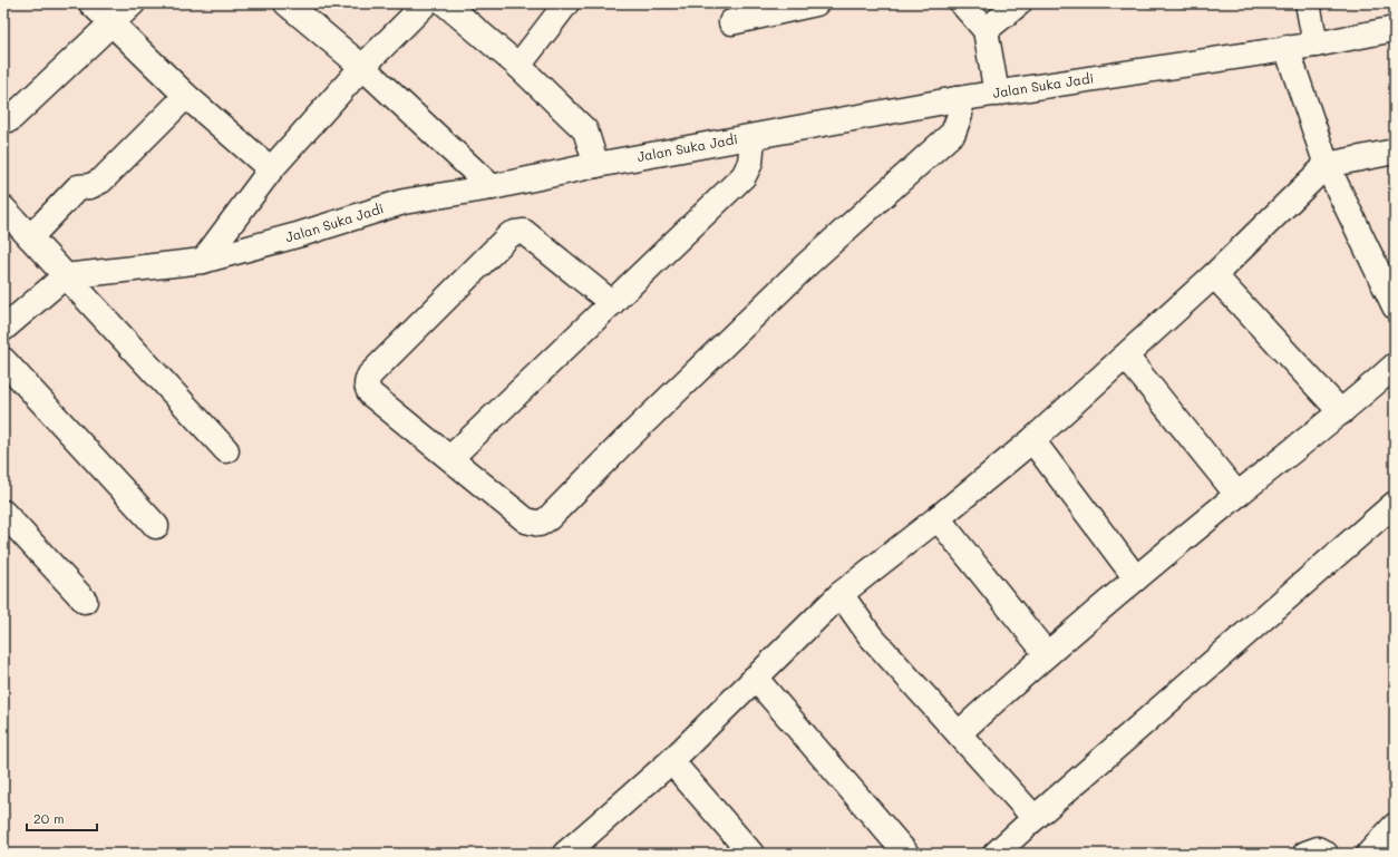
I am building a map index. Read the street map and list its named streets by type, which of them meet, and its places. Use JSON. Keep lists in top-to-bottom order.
{
  "streets": {
    "street": ["Jalan Suka Jadi"]
  },
  "scale_bar": "20 m"
}
